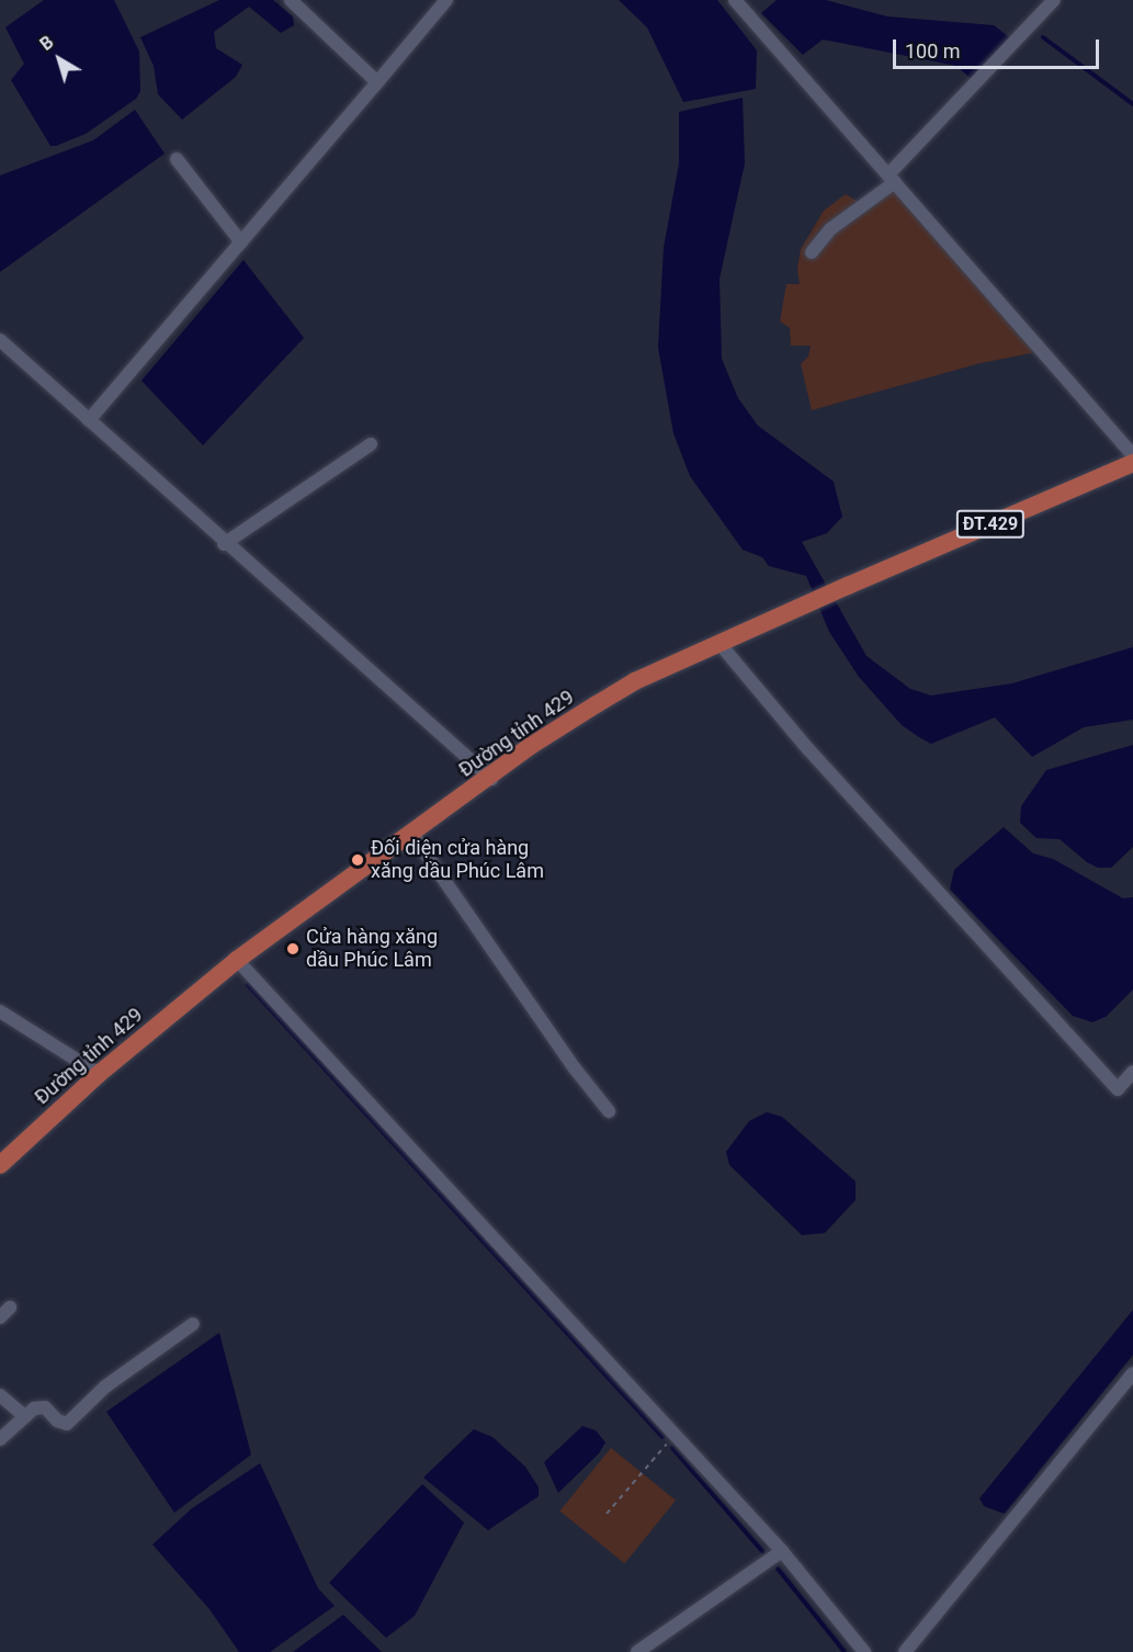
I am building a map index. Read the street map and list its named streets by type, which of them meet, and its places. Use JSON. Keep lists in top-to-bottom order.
{
  "streets": {
    "main road": ["ĐT.429", "Đường tỉnh 429"]
  },
  "places": ["Đối diện cửa hàng xăng dầu Phúc Lâm", "Cửa hàng xăng dầu Phúc Lâm"],
  "scale_bar": "100 m",
  "north": "top left"
}
